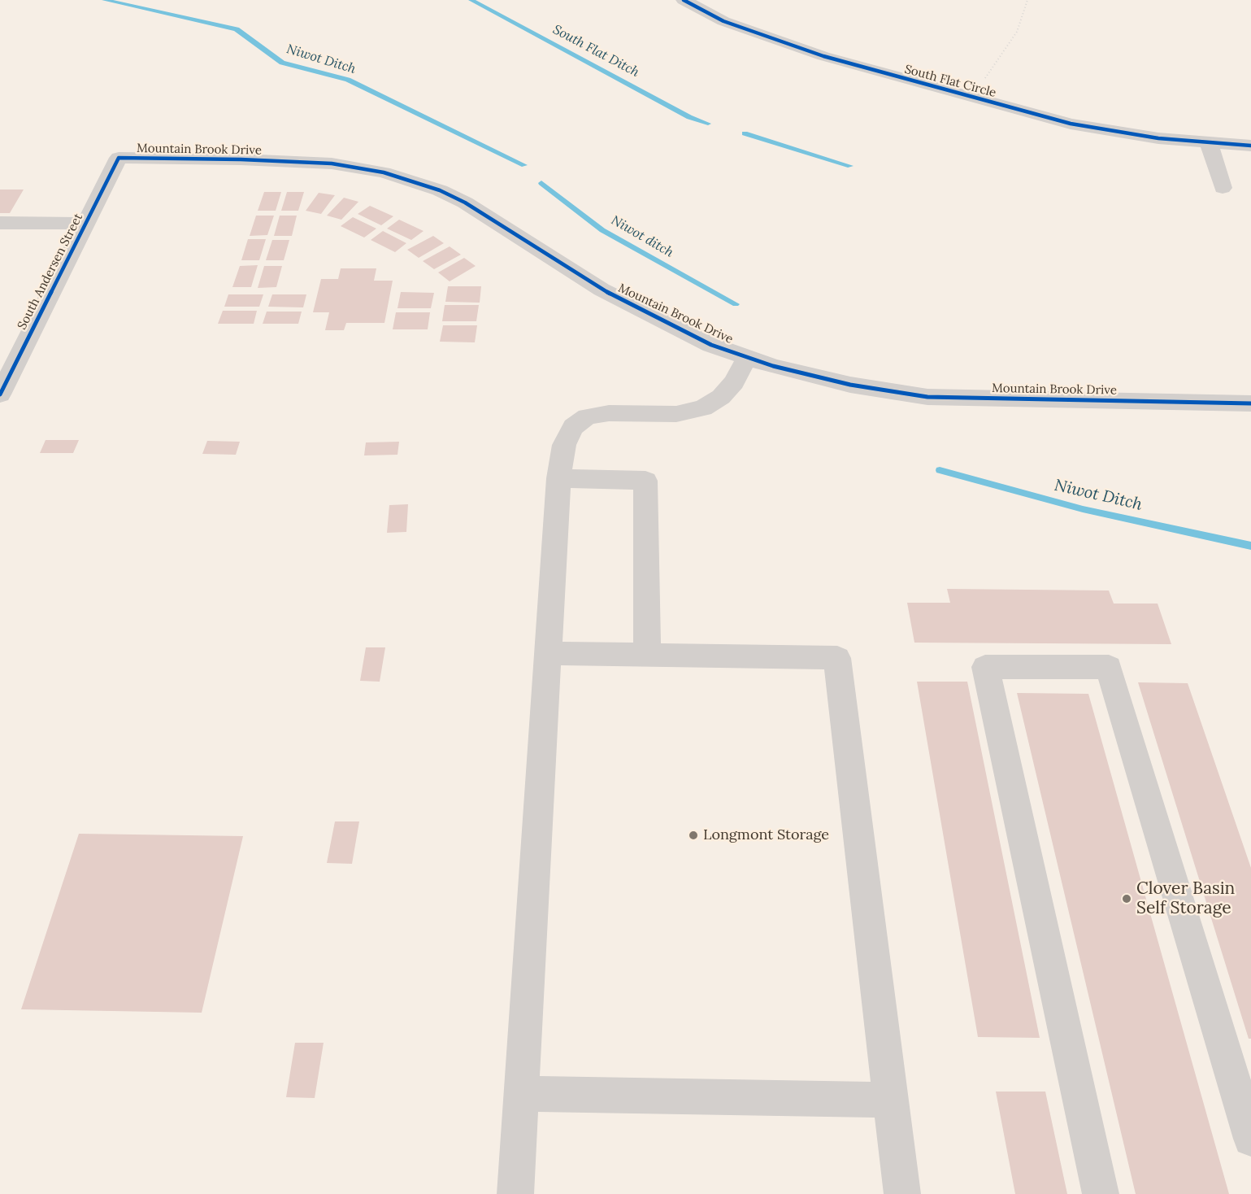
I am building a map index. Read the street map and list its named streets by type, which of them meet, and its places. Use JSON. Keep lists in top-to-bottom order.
{
  "streets": {
    "street": ["South Flat Circle", "Mountain Brook Drive", "South Andersen Street"]
  },
  "crossings": [
    ["Mountain Brook Drive", "South Andersen Street"]
  ],
  "water": ["South Flat Ditch", "Niwot Ditch", "Niwot ditch"],
  "places": ["Longmont Storage", "Clover Basin Self Storage"]
}
